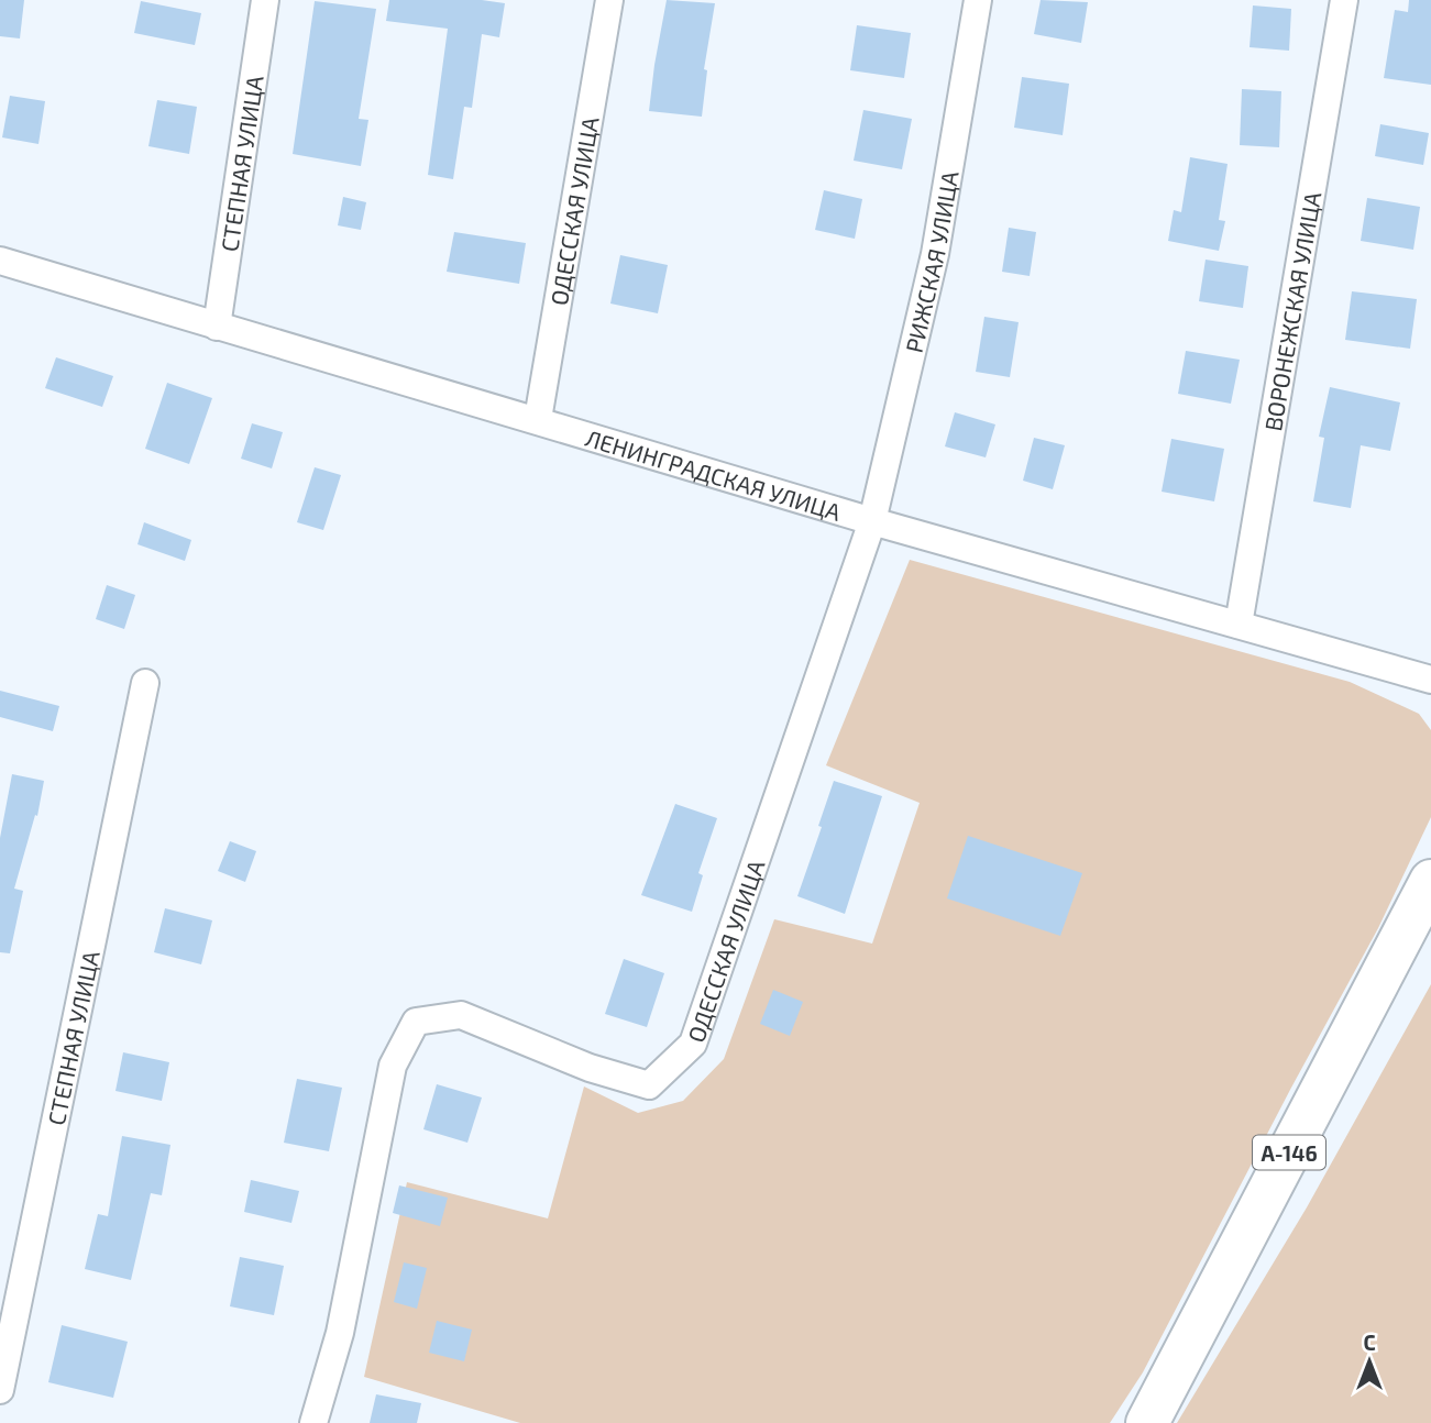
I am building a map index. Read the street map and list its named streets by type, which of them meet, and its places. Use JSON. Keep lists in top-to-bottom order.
{
  "streets": {
    "highway": ["А-146"],
    "street": [
      "СТЕПНАЯ УЛИЦА",
      "ОДЕССКАЯ УЛИЦА",
      "РИЖСКАЯ УЛИЦА",
      "ВОРОНЕЖСКАЯ УЛИЦА",
      "ЛЕНИНГРАДСКАЯ УЛИЦА"
    ]
  },
  "crossings": [
    ["СТЕПНАЯ УЛИЦА", "ЛЕНИНГРАДСКАЯ УЛИЦА"],
    ["ОДЕССКАЯ УЛИЦА", "РИЖСКАЯ УЛИЦА"],
    ["ОДЕССКАЯ УЛИЦА", "ЛЕНИНГРАДСКАЯ УЛИЦА"],
    ["РИЖСКАЯ УЛИЦА", "ЛЕНИНГРАДСКАЯ УЛИЦА"],
    ["ВОРОНЕЖСКАЯ УЛИЦА", "ЛЕНИНГРАДСКАЯ УЛИЦА"]
  ],
  "north": "top"
}
